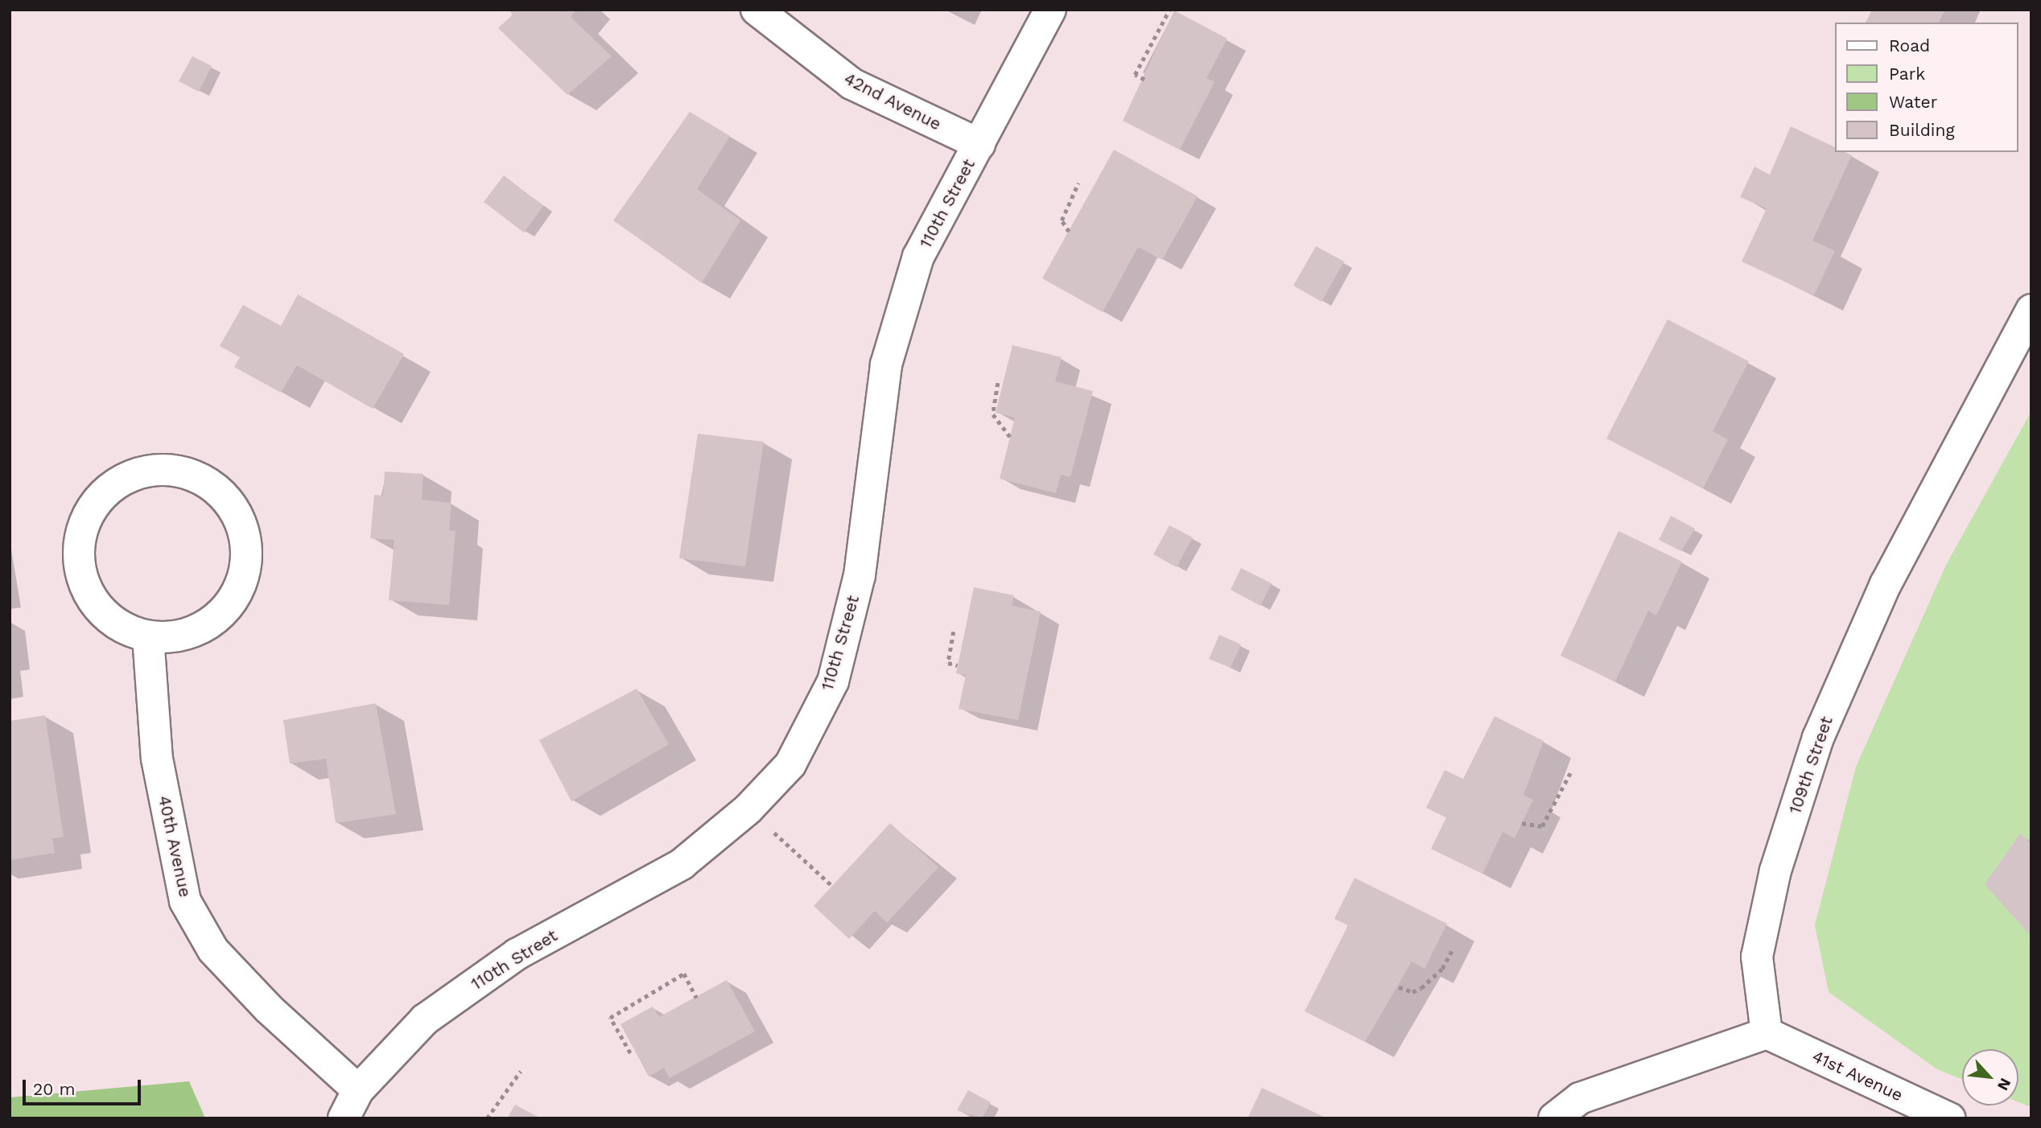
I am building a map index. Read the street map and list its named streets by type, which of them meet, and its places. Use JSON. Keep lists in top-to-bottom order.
{
  "streets": {
    "street": [
      "42nd Avenue",
      "110th Street",
      "109th Street",
      "40th Avenue",
      "41st Avenue"
    ]
  },
  "crossings": [
    ["42nd Avenue", "110th Street"],
    ["110th Street", "40th Avenue"],
    ["109th Street", "41st Avenue"]
  ],
  "legend": [
    "Road",
    "Park",
    "Water",
    "Building"
  ],
  "scale_bar": "20 m",
  "north": "bottom right"
}
